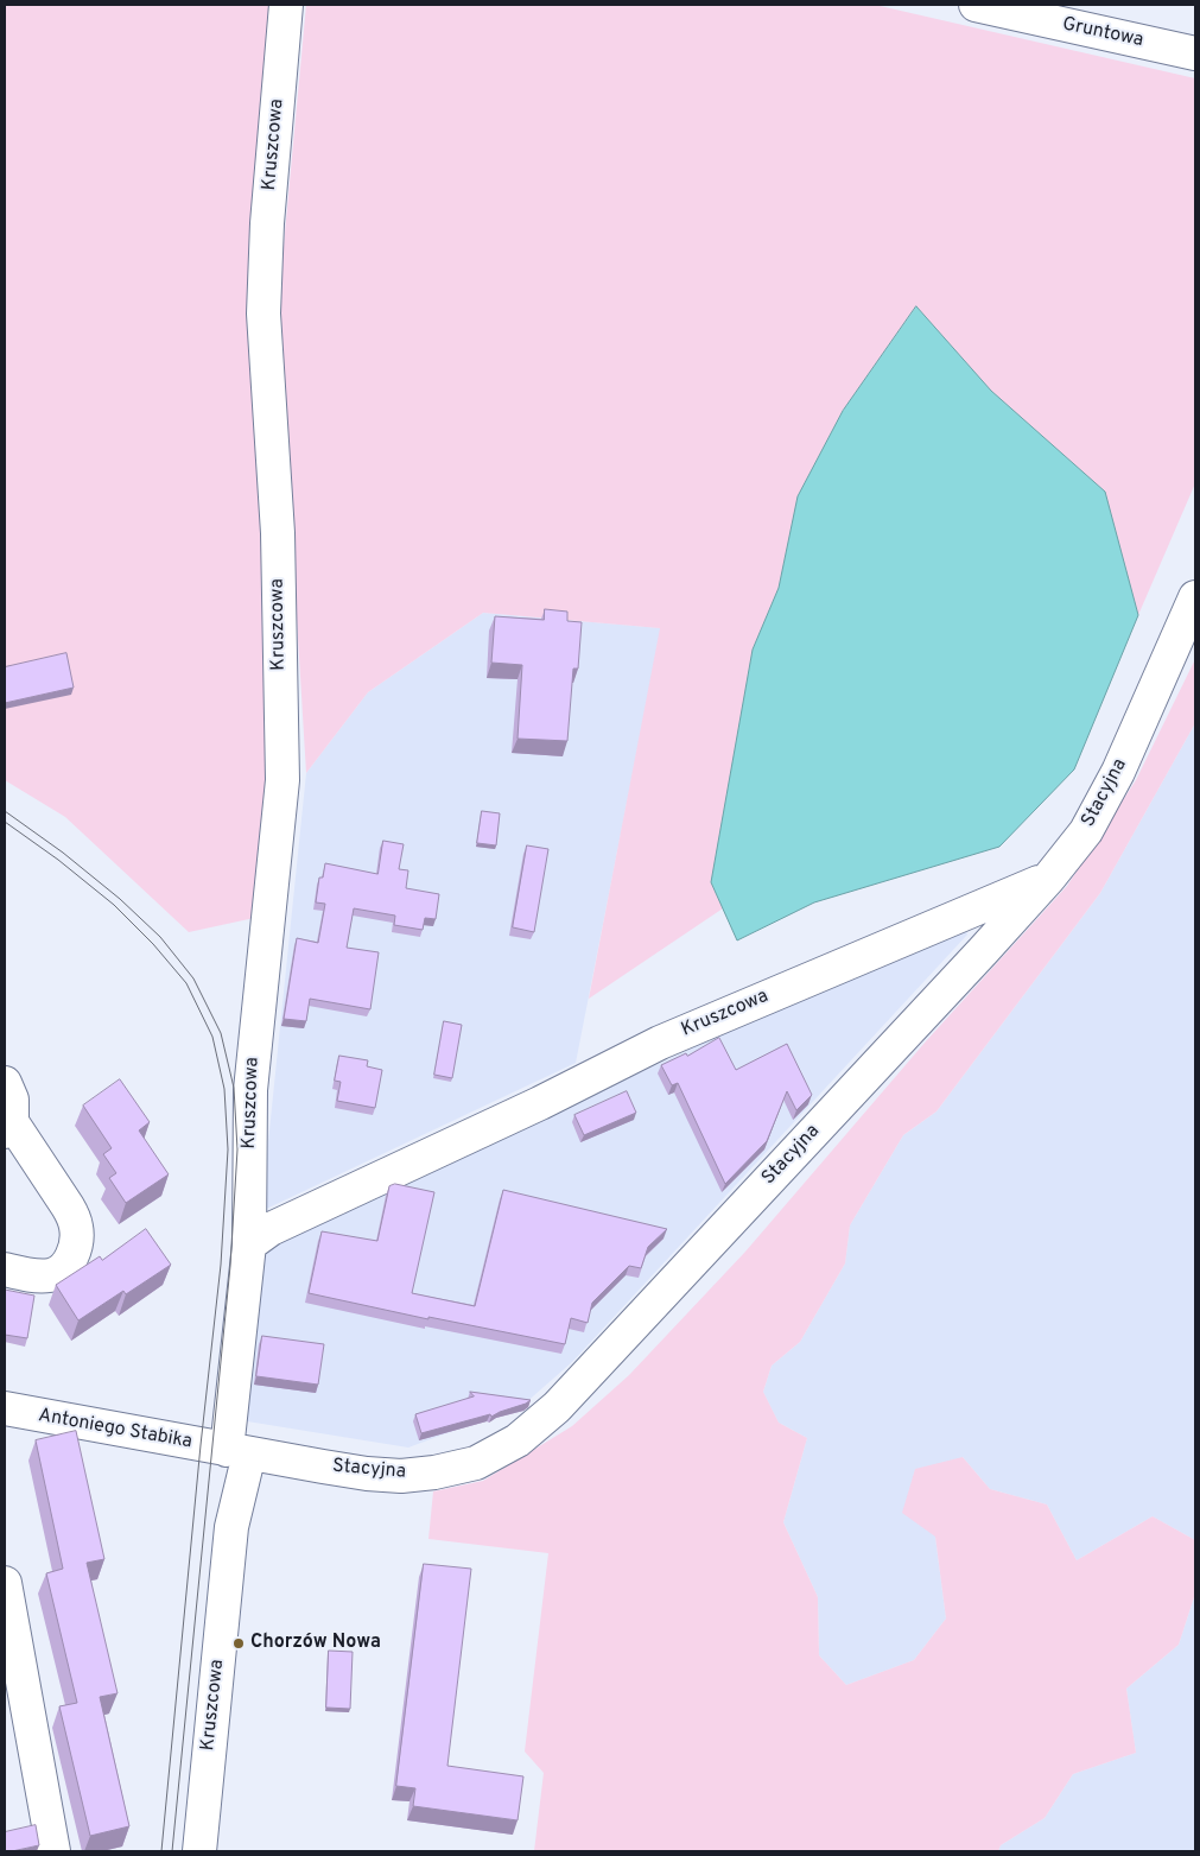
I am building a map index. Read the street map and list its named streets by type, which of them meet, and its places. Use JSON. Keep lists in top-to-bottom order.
{
  "streets": {
    "street": [
      "Gruntowa",
      "Kruszcowa",
      "Stacyjna",
      "Antoniego Stabika"
    ]
  },
  "crossings": [
    ["Kruszcowa", "Stacyjna"],
    ["Kruszcowa", "Antoniego Stabika"],
    ["Stacyjna", "Antoniego Stabika"]
  ],
  "places": ["Chorzów Nowa"]
}
